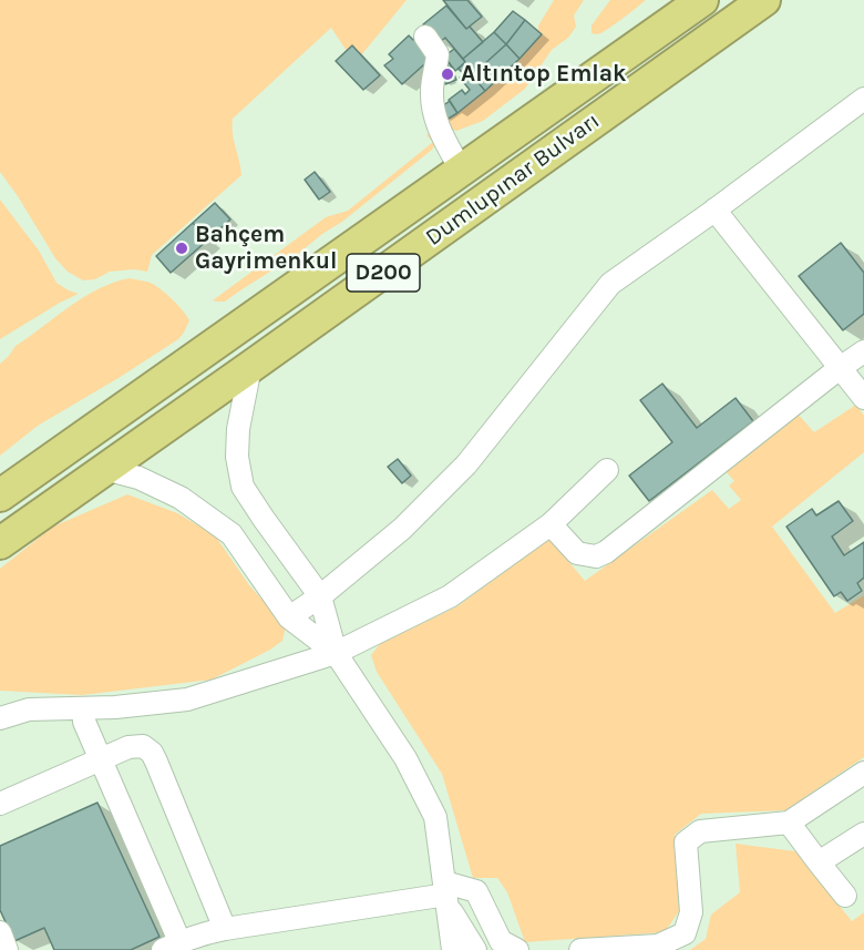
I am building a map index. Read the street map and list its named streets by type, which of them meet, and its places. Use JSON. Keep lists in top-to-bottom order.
{
  "streets": {
    "highway": ["Dumlupınar Bulvarı", "D200"]
  },
  "places": ["Altıntop Emlak", "Bahçem Gayrimenkul"]
}
